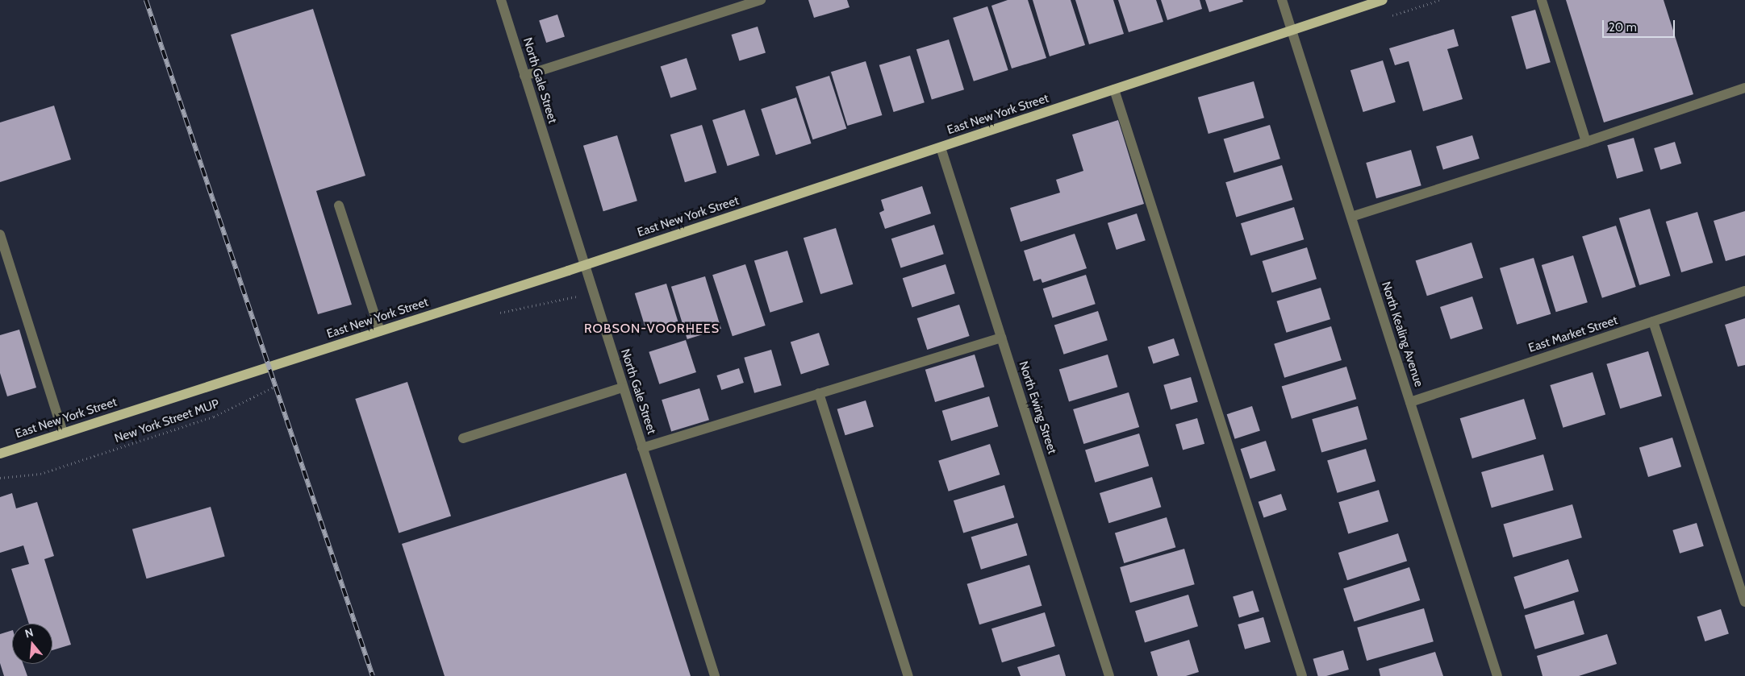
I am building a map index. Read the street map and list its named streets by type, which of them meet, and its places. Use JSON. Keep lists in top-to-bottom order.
{
  "streets": {
    "main road": ["East New York Street"],
    "street": [
      "North Gale Street",
      "North Kealing Avenue",
      "East Market Street",
      "North Ewing Street"
    ],
    "path": ["New York Street MUP"]
  },
  "crossings": [
    ["North Gale Street", "East New York Street"],
    ["East New York Street", "North Kealing Avenue"],
    ["East New York Street", "North Ewing Street"],
    ["North Kealing Avenue", "East Market Street"]
  ],
  "districts": ["ROBSON-VOORHEES"],
  "scale_bar": "20 m",
  "north": "top"
}
